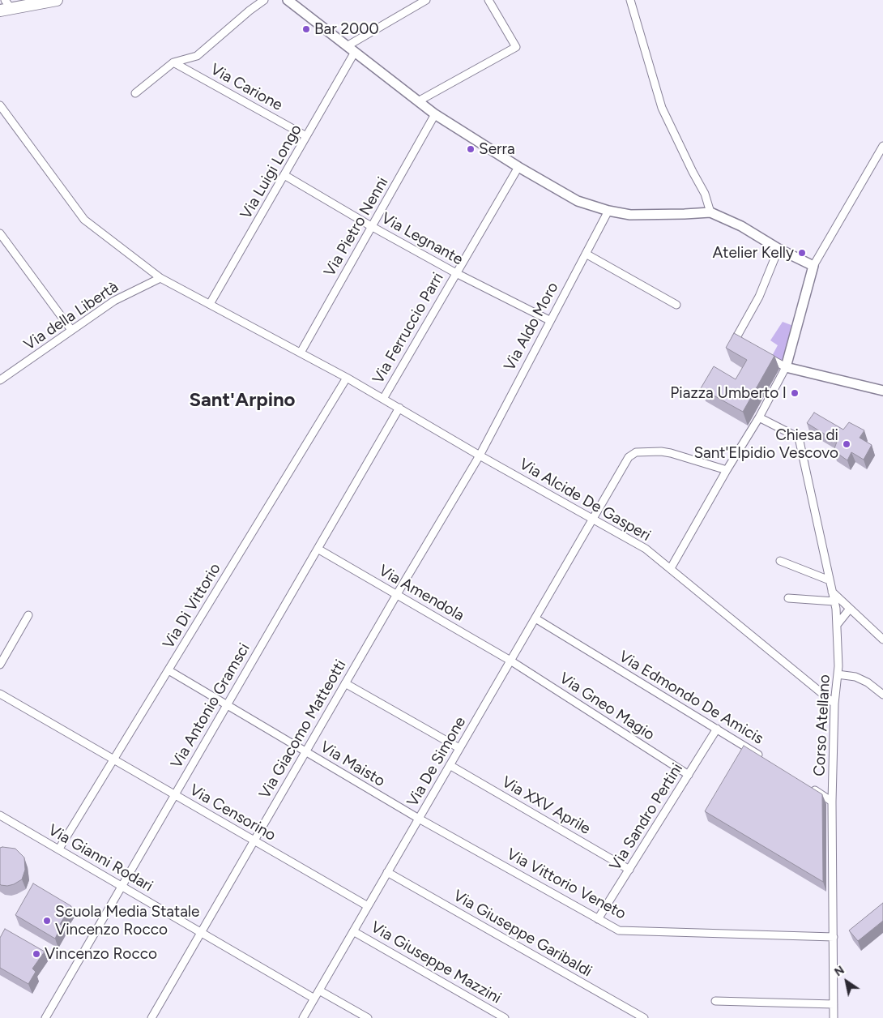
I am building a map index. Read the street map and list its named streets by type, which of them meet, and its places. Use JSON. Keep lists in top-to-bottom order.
{
  "streets": {
    "street": [
      "Via Carione",
      "Via Luigi Longo",
      "Via Pietro Nenni",
      "Via Legnante",
      "Via della Libertà",
      "Via Aldo Moro",
      "Via Ferruccio Parri",
      "Via Alcide De Gasperi",
      "Via Amendola",
      "Via Di Vittorio",
      "Via Edmondo De Amicis",
      "Via Antonio Gramsci",
      "Via Gneo Magio",
      "Corso Atellano",
      "Via Giacomo Matteotti",
      "Via De Simone",
      "Via Maisto",
      "Via XXV Aprile",
      "Via Censorino",
      "Via Sandro Pertini",
      "Via Gianni Rodari",
      "Via Vittorio Veneto",
      "Via Giuseppe Garibaldi",
      "Via Giuseppe Mazzini"
    ]
  },
  "crossings": [
    ["Via Carione", "Via Luigi Longo"],
    ["Via Luigi Longo", "Via Legnante"],
    ["Via Luigi Longo", "Via Alcide De Gasperi"],
    ["Via Pietro Nenni", "Via Legnante"],
    ["Via Pietro Nenni", "Via Alcide De Gasperi"],
    ["Via Legnante", "Via Aldo Moro"],
    ["Via Legnante", "Via Ferruccio Parri"],
    ["Via della Libertà", "Via Alcide De Gasperi"],
    ["Via Aldo Moro", "Via Alcide De Gasperi"],
    ["Via Aldo Moro", "Via Giacomo Matteotti"],
    ["Via Ferruccio Parri", "Via Alcide De Gasperi"],
    ["Via Alcide De Gasperi", "Via Di Vittorio"],
    ["Via Alcide De Gasperi", "Via Antonio Gramsci"],
    ["Via Alcide De Gasperi", "Corso Atellano"],
    ["Via Alcide De Gasperi", "Via Giacomo Matteotti"],
    ["Via Alcide De Gasperi", "Via De Simone"],
    ["Via Amendola", "Via Antonio Gramsci"],
    ["Via Amendola", "Via Gneo Magio"],
    ["Via Amendola", "Via Giacomo Matteotti"],
    ["Via Amendola", "Via De Simone"],
    ["Via Di Vittorio", "Via Maisto"],
    ["Via Di Vittorio", "Via Censorino"],
    ["Via Di Vittorio", "Via Gianni Rodari"],
    ["Via Edmondo De Amicis", "Via De Simone"],
    ["Via Edmondo De Amicis", "Via Sandro Pertini"],
    ["Via Antonio Gramsci", "Via Maisto"],
    ["Via Antonio Gramsci", "Via Censorino"],
    ["Via Antonio Gramsci", "Via Gianni Rodari"],
    ["Via Gneo Magio", "Via De Simone"],
    ["Via Gneo Magio", "Via Sandro Pertini"],
    ["Corso Atellano", "Via Vittorio Veneto"],
    ["Via Giacomo Matteotti", "Via Maisto"],
    ["Via Giacomo Matteotti", "Via Censorino"],
    ["Via Giacomo Matteotti", "Via Gianni Rodari"],
    ["Via De Simone", "Via Maisto"],
    ["Via De Simone", "Via XXV Aprile"],
    ["Via De Simone", "Via Censorino"],
    ["Via De Simone", "Via Gianni Rodari"],
    ["Via De Simone", "Via Vittorio Veneto"],
    ["Via De Simone", "Via Giuseppe Garibaldi"],
    ["Via De Simone", "Via Giuseppe Mazzini"],
    ["Via Maisto", "Via Vittorio Veneto"],
    ["Via XXV Aprile", "Via Sandro Pertini"],
    ["Via Sandro Pertini", "Via Vittorio Veneto"]
  ],
  "districts": ["Sant'Arpino"],
  "places": [
    "Bar 2000",
    "Serra",
    "Atelier Kelly",
    "Piazza Umberto I",
    "Chiesa di Sant'Elpidio Vescovo",
    "Scuola Media Statale Vincenzo Rocco",
    "Vincenzo Rocco"
  ],
  "north": "top left"
}
